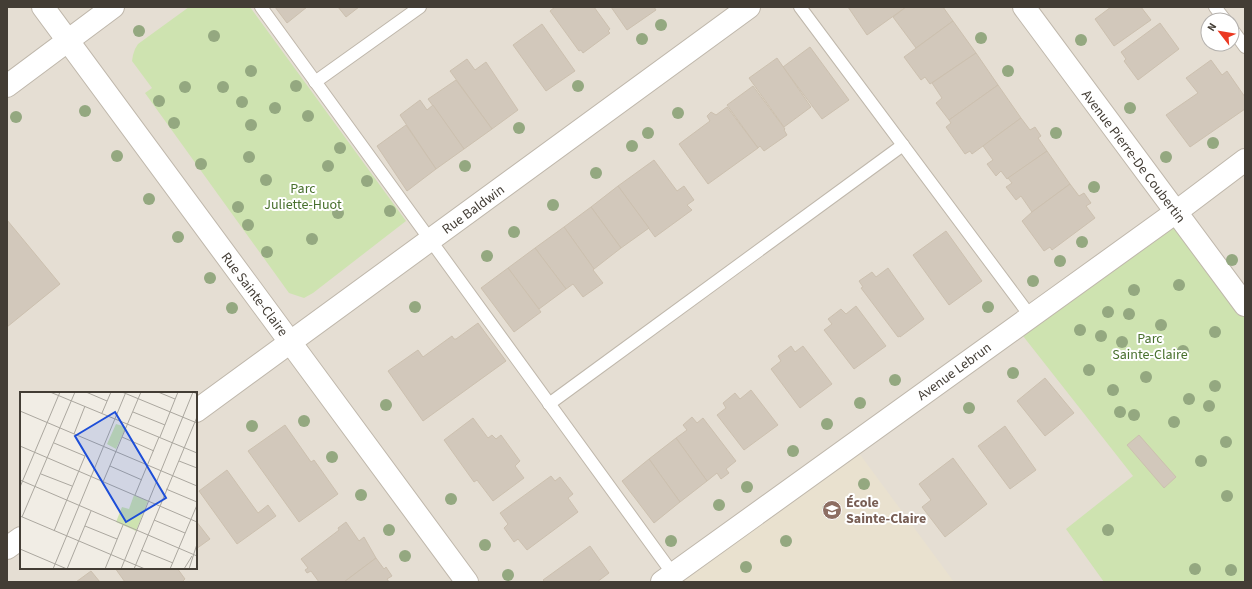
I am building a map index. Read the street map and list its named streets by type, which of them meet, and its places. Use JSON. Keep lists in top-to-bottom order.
{
  "streets": {
    "street": [
      "Avenue Pierre-De Coubertin",
      "Rue Baldwin",
      "Rue Sainte-Claire",
      "Avenue Lebrun"
    ]
  },
  "crossings": [
    ["Avenue Pierre-De Coubertin", "Avenue Lebrun"],
    ["Rue Baldwin", "Rue Sainte-Claire"]
  ],
  "parks": ["Parc Juliette-Huot", "Parc Sainte-Claire"],
  "places": {
    "school or university": ["École Sainte-Claire"]
  },
  "north": "top left"
}
